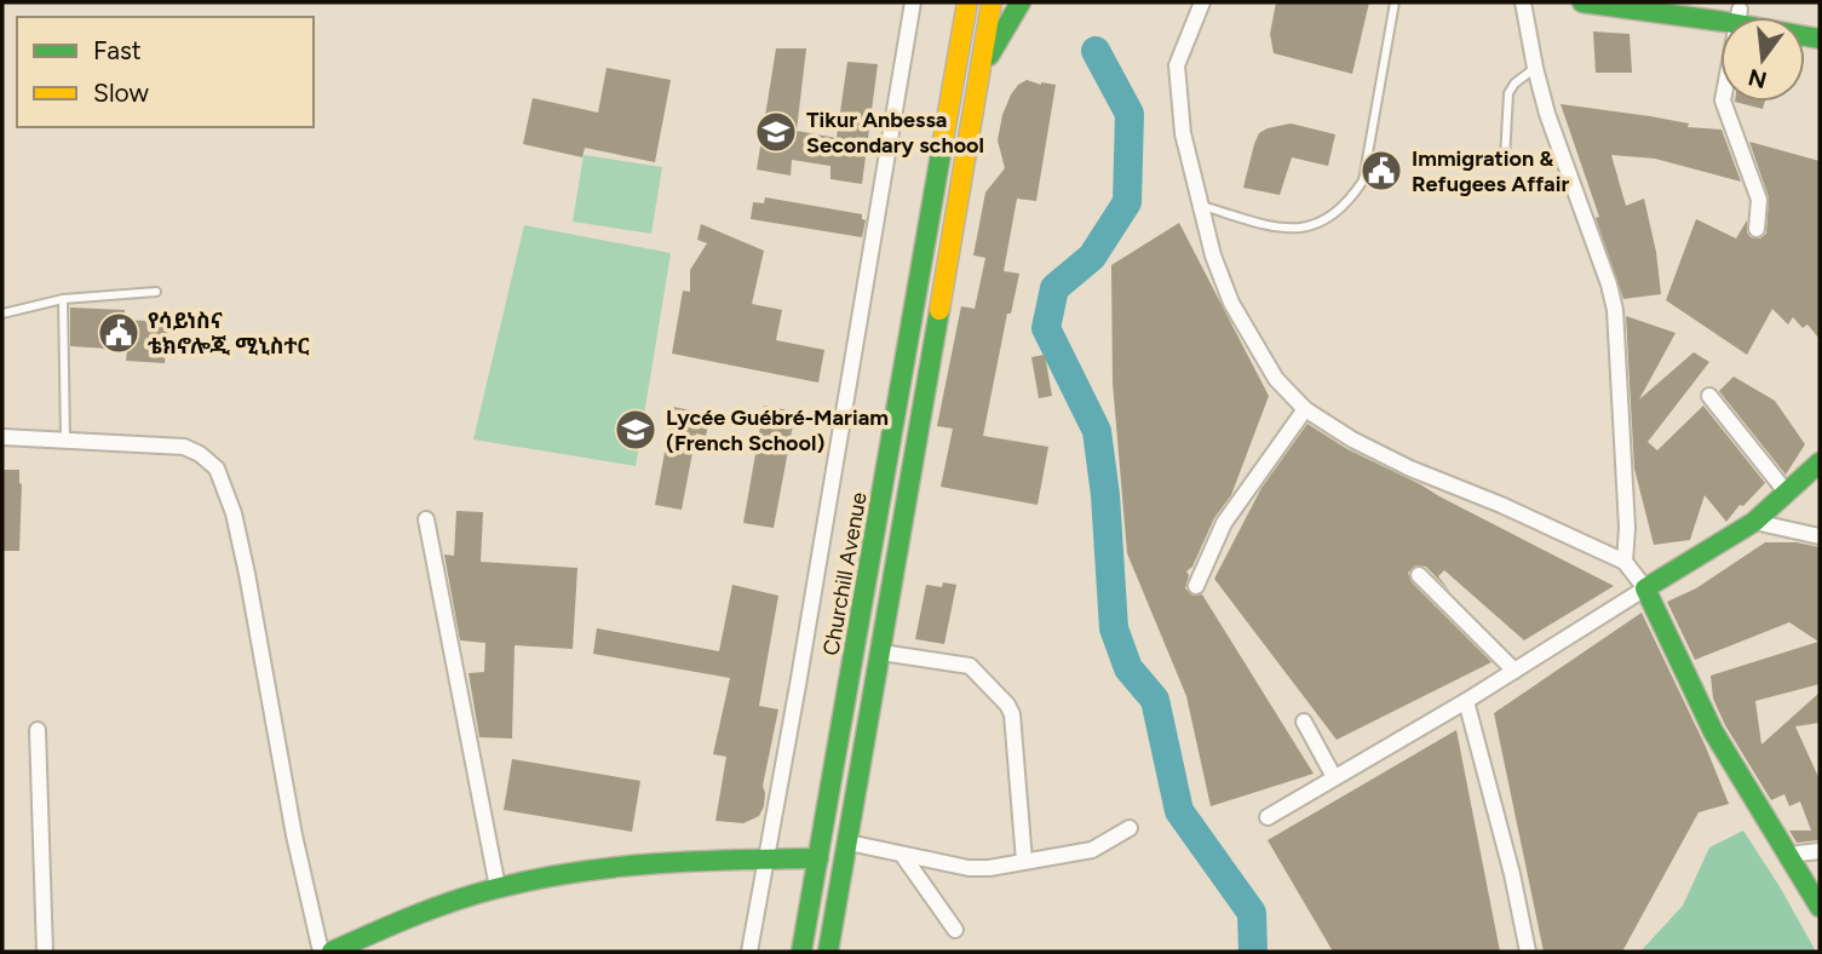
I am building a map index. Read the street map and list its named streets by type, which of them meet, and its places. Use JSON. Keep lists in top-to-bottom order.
{
  "streets": {
    "main road": ["Churchill Avenue"]
  },
  "places": {
    "school or university": ["Tikur Anbessa Secondary school", "Lycée Guébré-Mariam (French School)"],
    "public building": ["Immigration & Refugees Affair", "የሳይነስና ቴክኖሎጂ ሚኒስተር"]
  },
  "legend": ["Fast", "Slow"],
  "north": "bottom"
}
